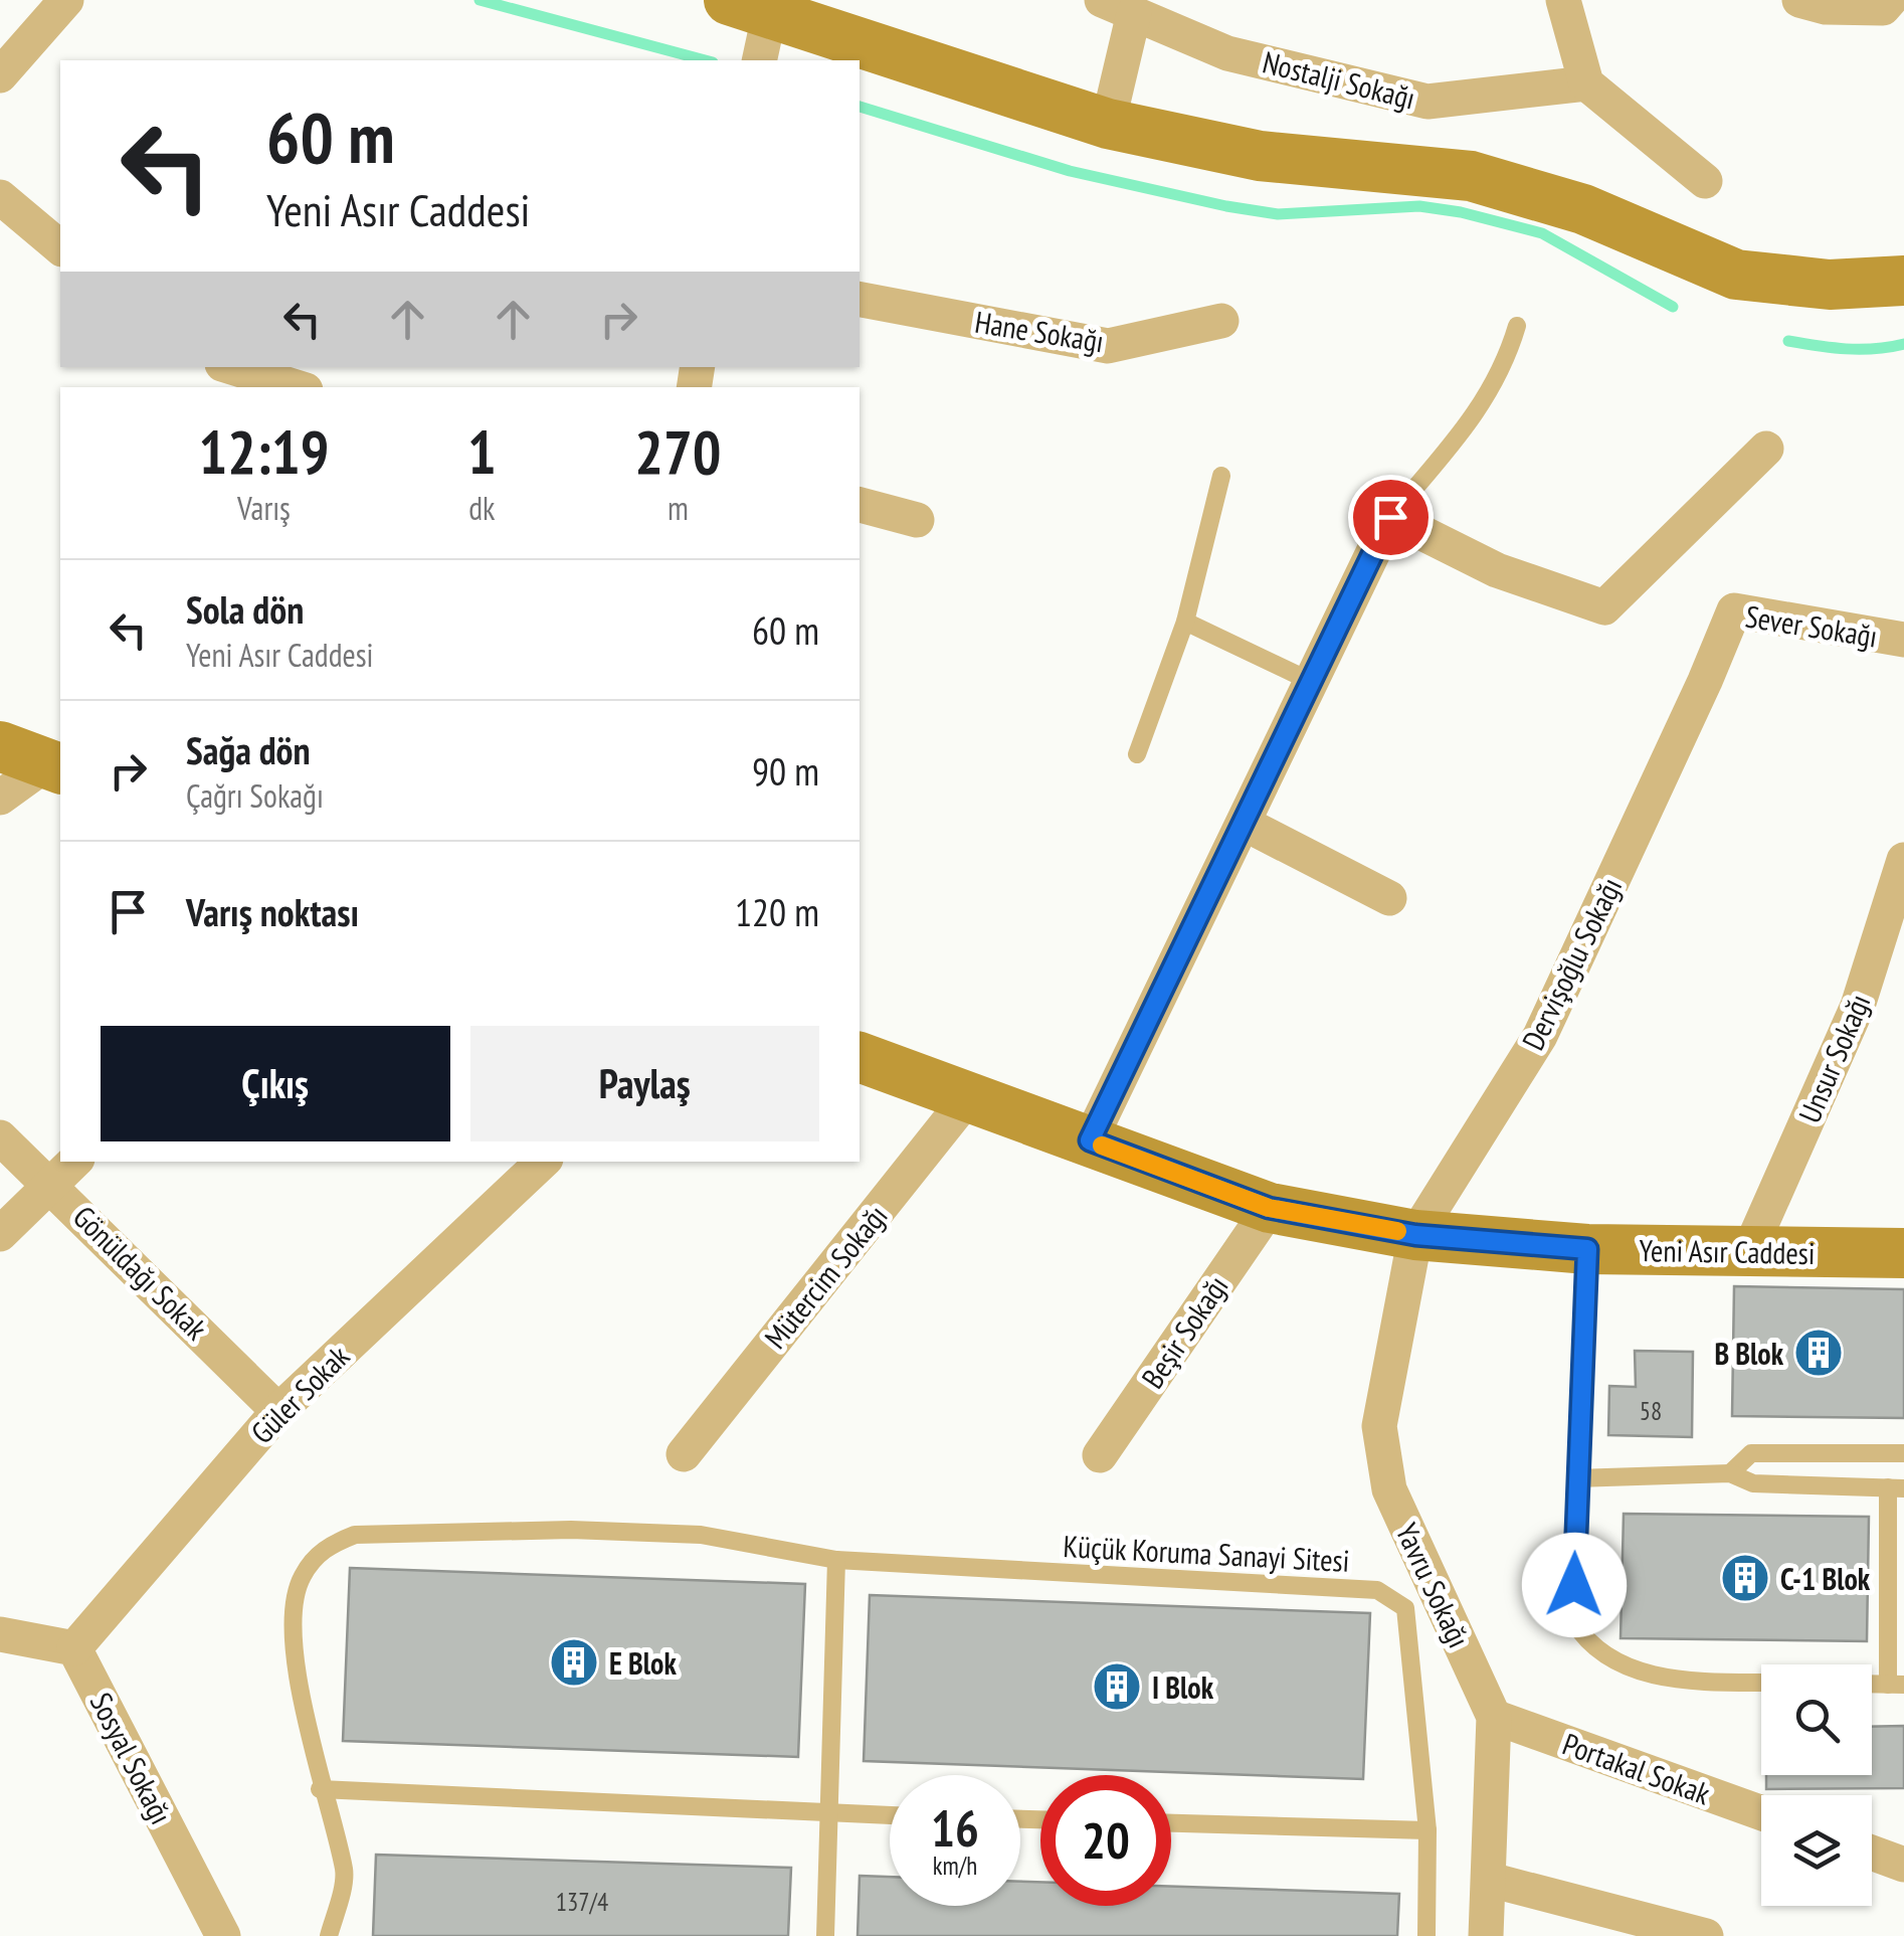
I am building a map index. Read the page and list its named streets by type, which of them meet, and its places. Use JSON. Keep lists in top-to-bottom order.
{
  "streets": {
    "street": [
      "Nostalji Sokağı",
      "Hane Sokağı",
      "Sever Sokağı",
      "Dervişoğlu Sokağı",
      "Unsur Sokağı",
      "Yeni Asır Caddesi",
      "Gönüldağı Sokak",
      "Mütercim Sokağı",
      "Beşir Sokağı",
      "Güler Sokak",
      "Yavru Sokağı",
      "Sosyal Sokağı",
      "Portakal Sokak"
    ],
    "lane": ["Küçük Koruma Sanayi Sitesi"]
  },
  "crossings": [
    ["Sever Sokağı", "Dervişoğlu Sokağı"],
    ["Dervişoğlu Sokağı", "Yeni Asır Caddesi"],
    ["Dervişoğlu Sokağı", "Yavru Sokağı"],
    ["Unsur Sokağı", "Yeni Asır Caddesi"],
    ["Yeni Asır Caddesi", "Mütercim Sokağı"],
    ["Yeni Asır Caddesi", "Beşir Sokağı"],
    ["Yeni Asır Caddesi", "Yavru Sokağı"],
    ["Gönüldağı Sokak", "Güler Sokak"],
    ["Güler Sokak", "Sosyal Sokağı"],
    ["Yavru Sokağı", "Portakal Sokak"]
  ],
  "places": {
    "building": [
      "B Blok",
      "C-1 Blok",
      "E Blok",
      "I Blok"
    ]
  },
  "house_numbers": ["58", "137/4"],
  "page": {
    "turn": ["60 m", "Yeni Asır Caddesi"],
    "eta": [
      "12:19",
      "Varış",
      "1",
      "dk",
      "270",
      "m"
    ],
    "list": [
      {
        "name": "Sola dön",
        "note": "Yeni Asır Caddesi",
        "value": "60 m"
      },
      {
        "name": "Sağa dön",
        "note": "Çağrı Sokağı",
        "value": "90 m"
      },
      {
        "name": "Varış noktası",
        "value": "120 m"
      }
    ],
    "buttons": ["Çıkış", "Paylaş"],
    "speed": "16 km/h",
    "limit": "20"
  }
}
